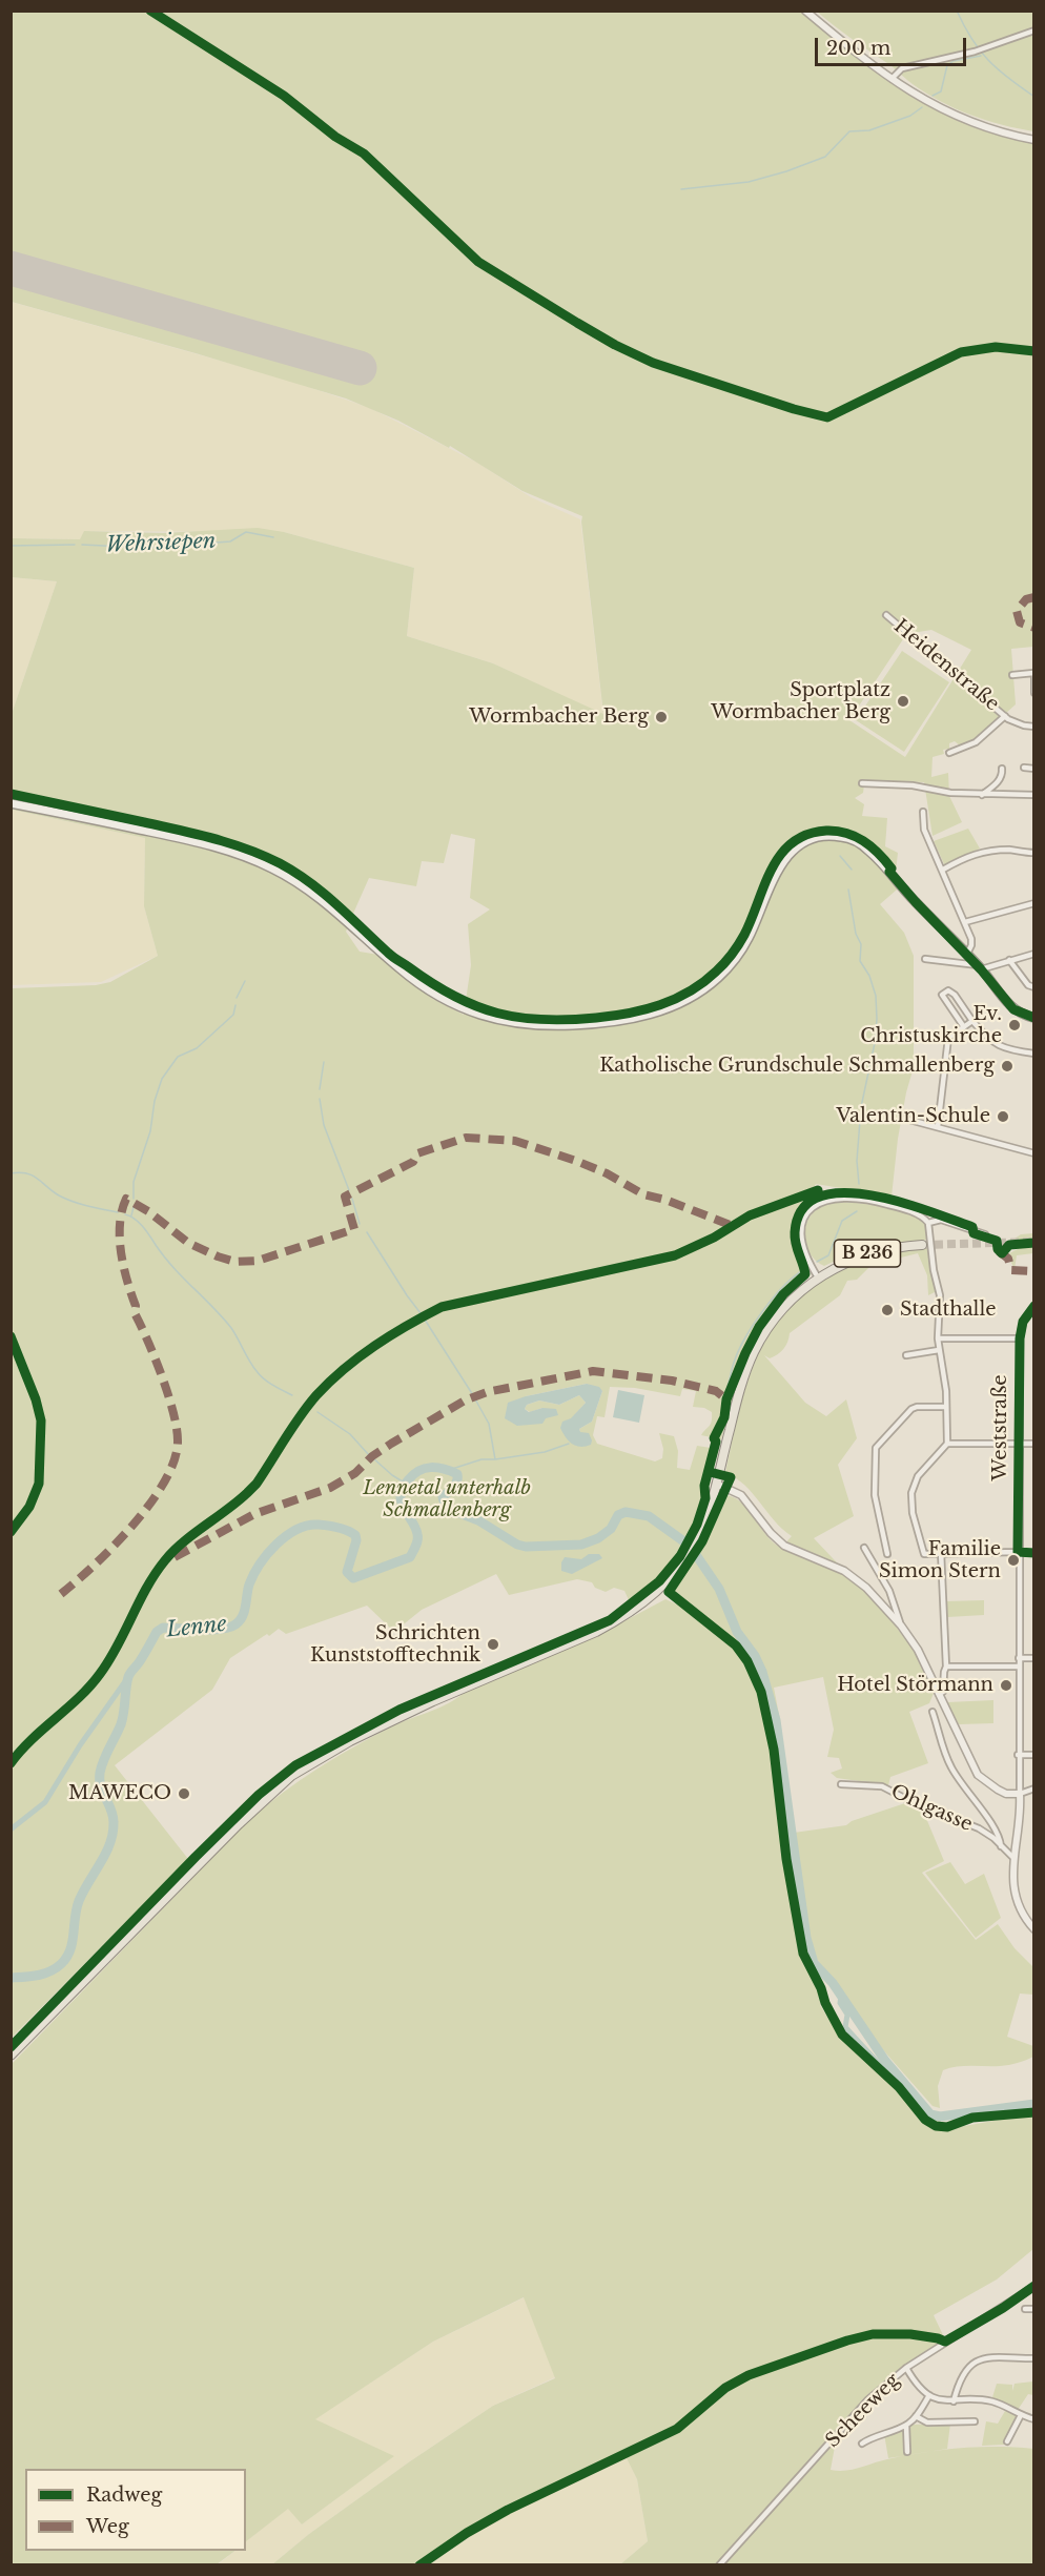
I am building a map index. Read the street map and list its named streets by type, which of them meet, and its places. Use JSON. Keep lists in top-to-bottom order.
{
  "streets": {
    "main road": ["B 236"],
    "street": [
      "Heidenstraße",
      "Weststraße",
      "Ohlgasse",
      "Scheeweg"
    ]
  },
  "water": ["Wehrsiepen", "Lenne"],
  "parks": ["Lennetal unterhalb Schmallenberg"],
  "places": [
    "Sportplatz Wormbacher Berg",
    "Wormbacher Berg",
    "Ev. Christuskirche",
    "Katholische Grundschule Schmallenberg",
    "Valentin-Schule",
    "Stadthalle",
    "Familie Simon Stern",
    "Schrichten Kunststofftechnik",
    "Hotel Störmann",
    "MAWECO"
  ],
  "legend": ["Radweg", "Weg"],
  "scale_bar": "200 m"
}
